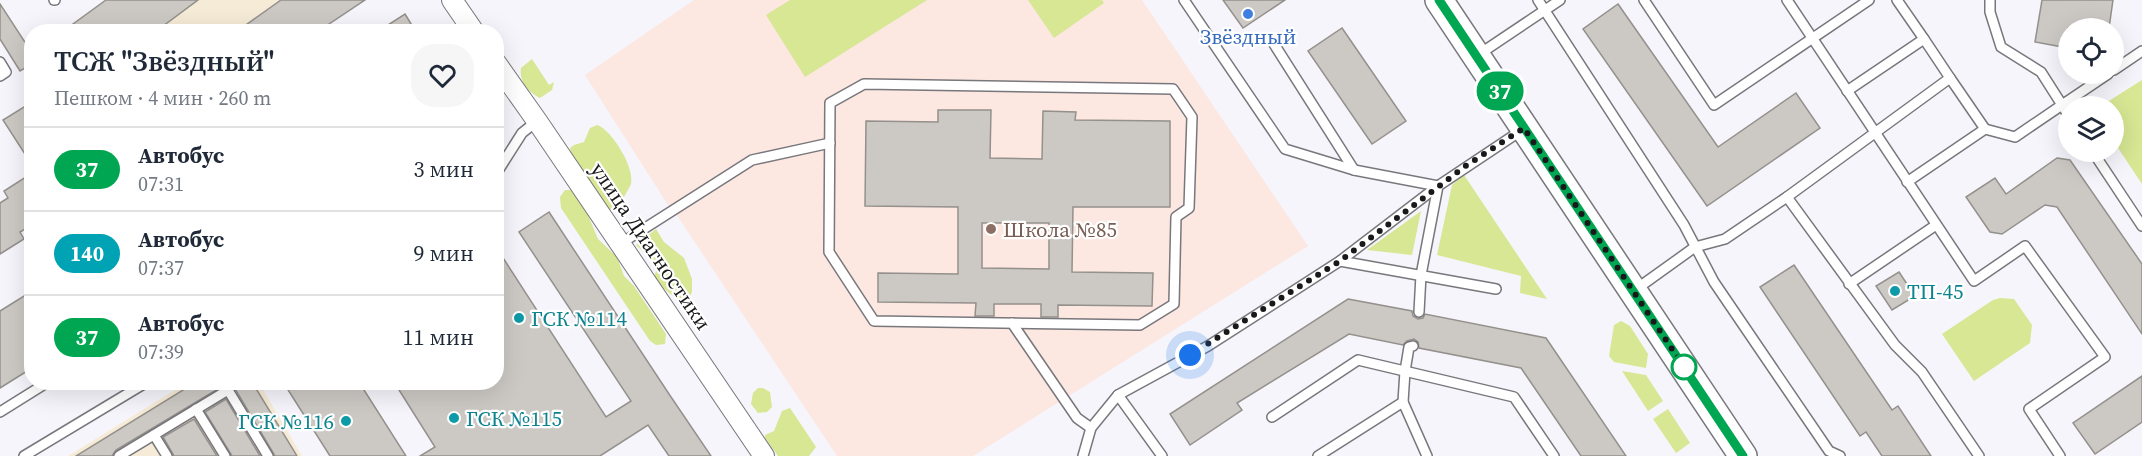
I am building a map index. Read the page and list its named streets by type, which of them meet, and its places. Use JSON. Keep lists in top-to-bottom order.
{
  "streets": {
    "street": ["улица Диагностики"]
  },
  "places": [
    "Звёздный",
    "Школа №85",
    "ТП-45",
    "ГСК №114",
    "ГСК №115",
    "ГСК №116"
  ],
  "lines": ["bus line 37"],
  "page": {
    "on_map": "37",
    "heading": ["ТСЖ \"Звёздный\"", "Пешком · 4 мин · 260 m"],
    "list": [
      {
        "mark": "37",
        "name": "Автобус",
        "note": "07:31",
        "value": "3 мин"
      },
      {
        "mark": "140",
        "name": "Автобус",
        "note": "07:37",
        "value": "9 мин"
      },
      {
        "mark": "37",
        "name": "Автобус",
        "note": "07:39",
        "value": "11 мин"
      }
    ]
  }
}
